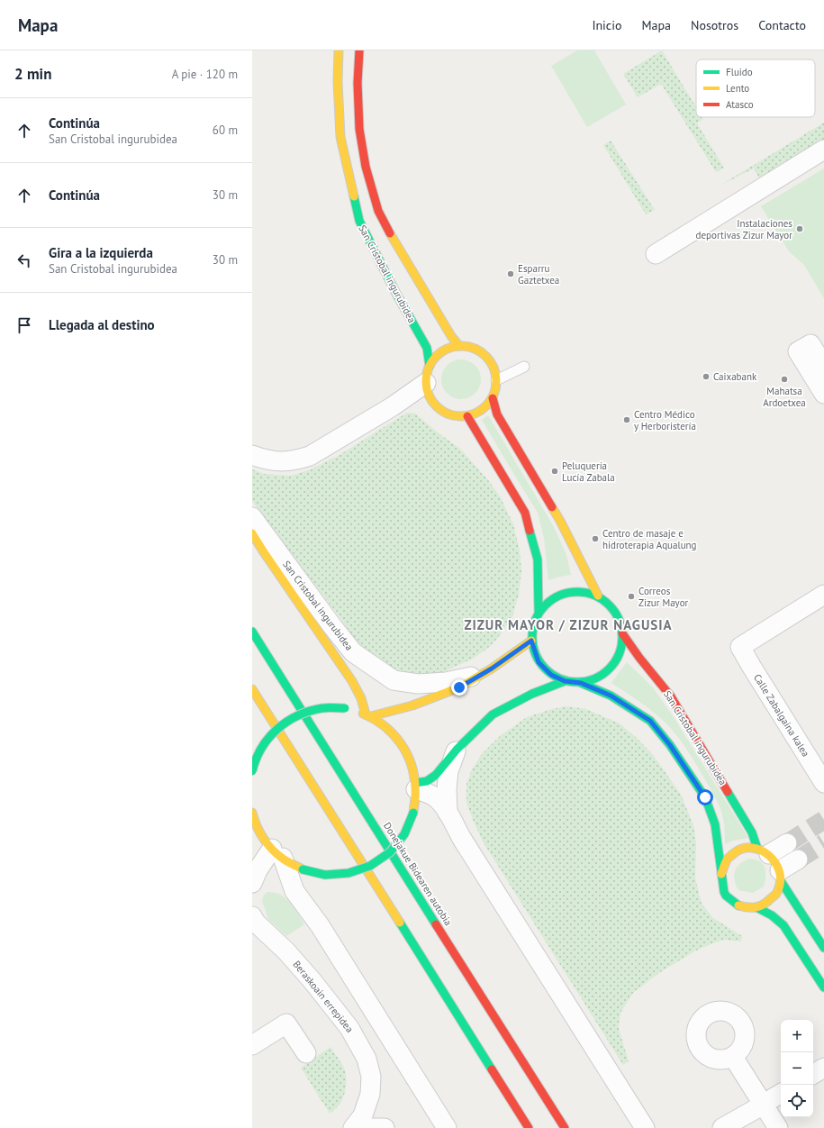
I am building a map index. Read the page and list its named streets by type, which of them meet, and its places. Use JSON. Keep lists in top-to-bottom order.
{
  "streets": {
    "main road": ["San Cristobal ingurubidea", "Donejakue Bidearen autobia"],
    "street": ["Calle Zabalgaina kalea", "Beraskoain errepidea"]
  },
  "districts": ["ZIZUR MAYOR / ZIZUR NAGUSIA"],
  "places": [
    "Instalaciones deportivas Zizur Mayor",
    "Esparru Gaztetxea",
    "Caixabank",
    "Mahatsa Ardoetxea",
    "Centro Médico y Herboristería",
    "Peluquería Lucía Zabala",
    "Centro de masaje e hidroterapia Aqualung",
    "Correos Zizur Mayor"
  ],
  "legend": ["Fluido", "Lento", "Atasco"],
  "page": {
    "header": "Mapa",
    "nav": [
      "Inicio",
      "Mapa",
      "Nosotros",
      "Contacto"
    ],
    "heading": ["2 min", "A pie · 120 m"],
    "list": [
      ["Continúa", "San Cristobal ingurubidea", "60 m"],
      ["Continúa", "30 m"],
      ["Gira a la izquierda", "San Cristobal ingurubidea", "30 m"],
      "Llegada al destino"
    ],
    "map_buttons": ["+", "−"]
  }
}
